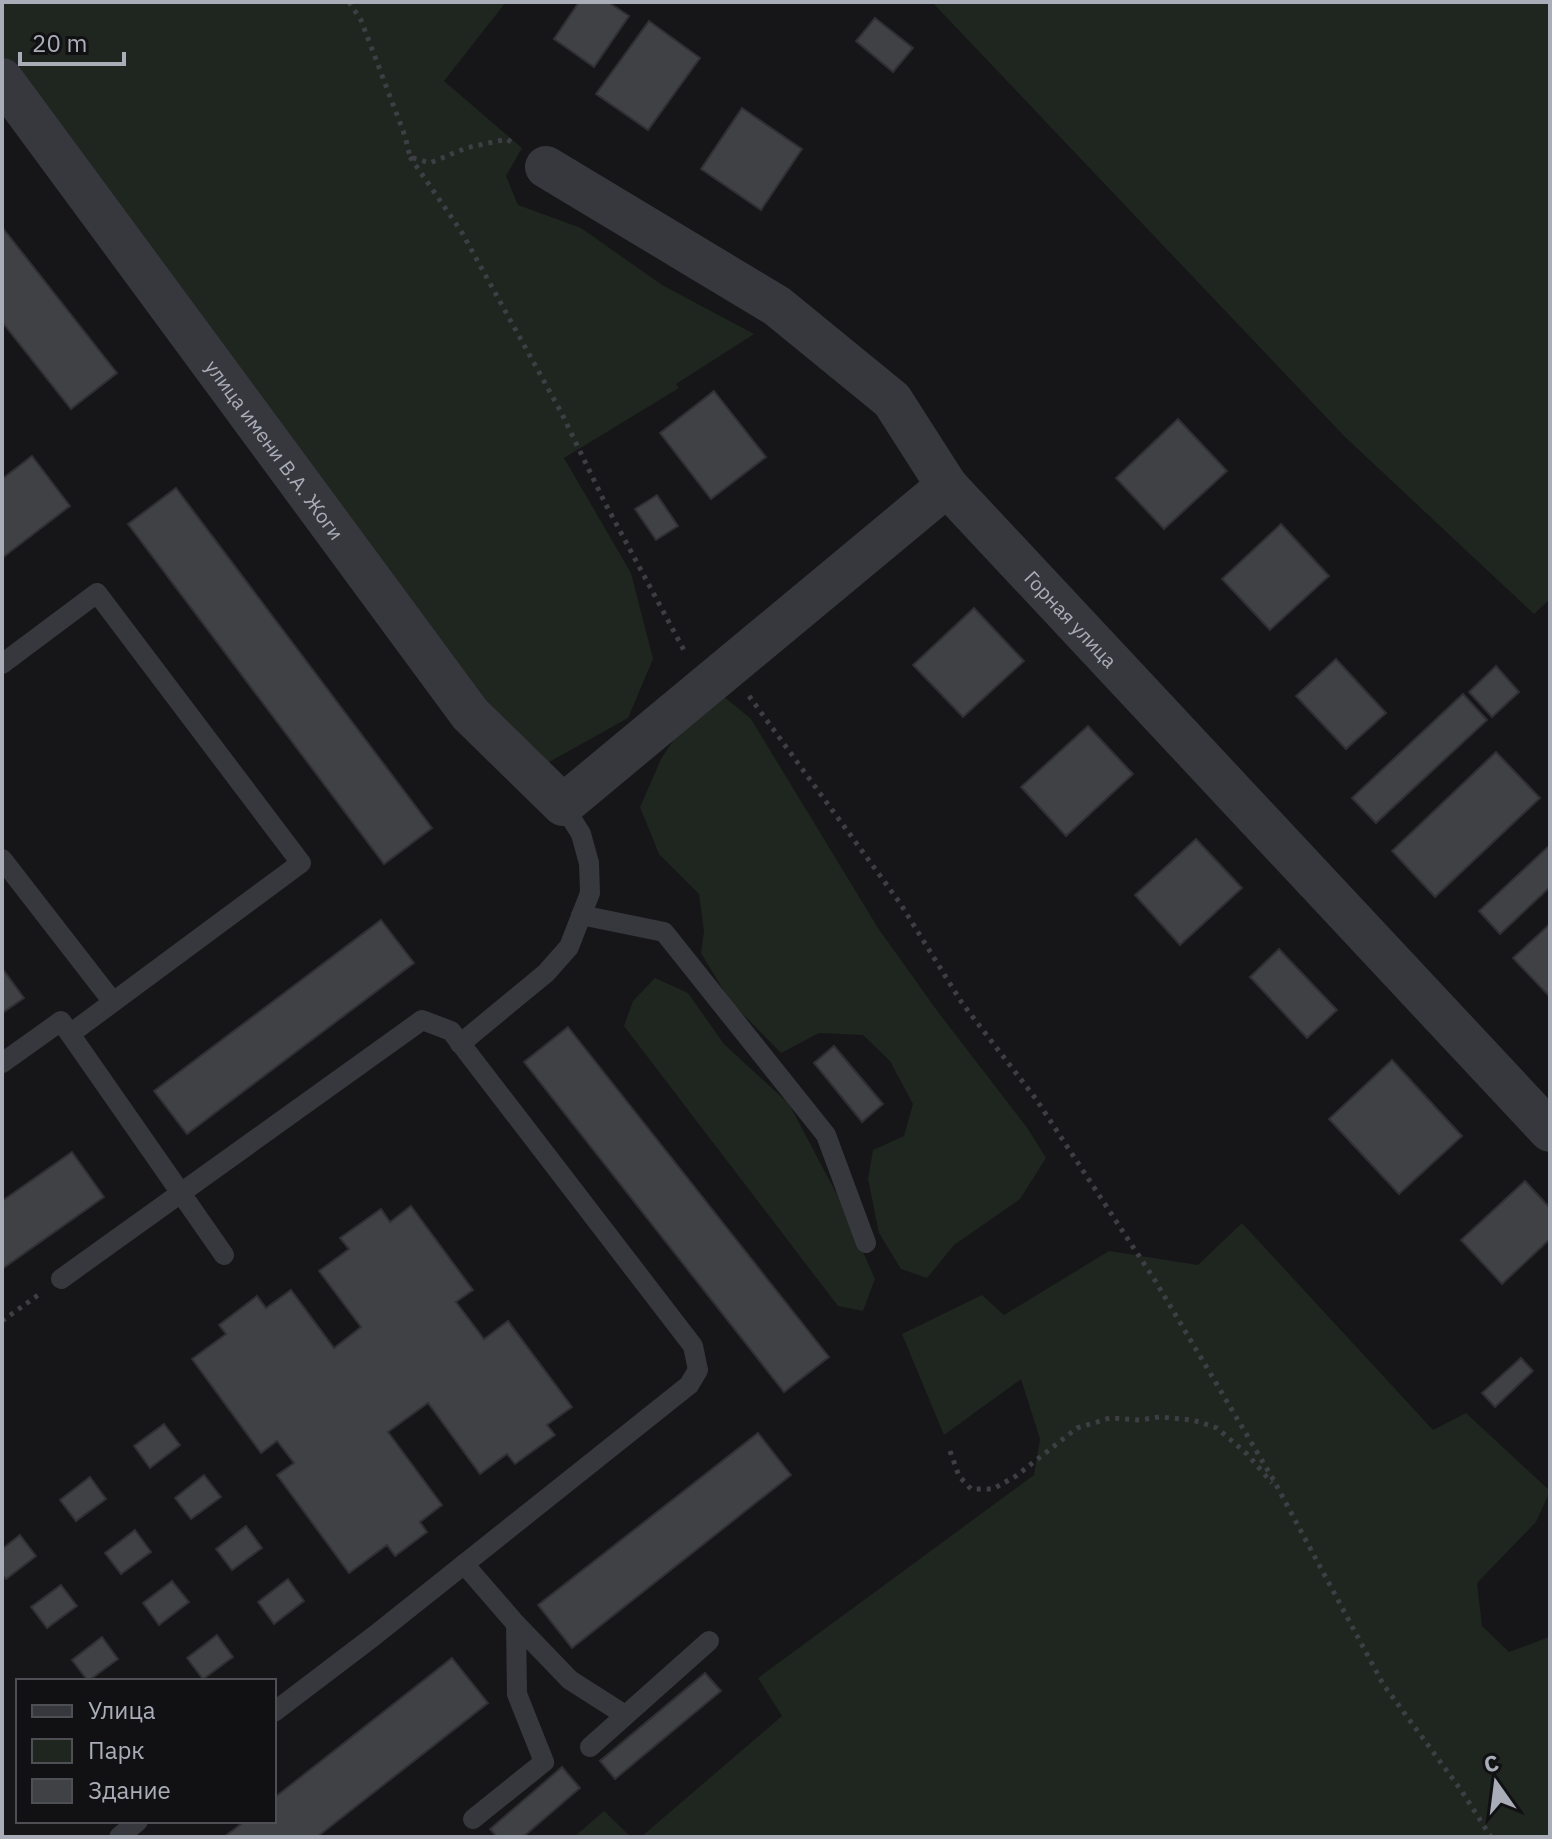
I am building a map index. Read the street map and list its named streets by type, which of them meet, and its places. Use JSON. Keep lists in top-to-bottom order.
{
  "streets": {
    "street": ["улица имени В.А. Жоги", "Горная улица"]
  },
  "legend": ["Улица", "Парк", "Здание"],
  "scale_bar": "20 m",
  "north": "top"
}
